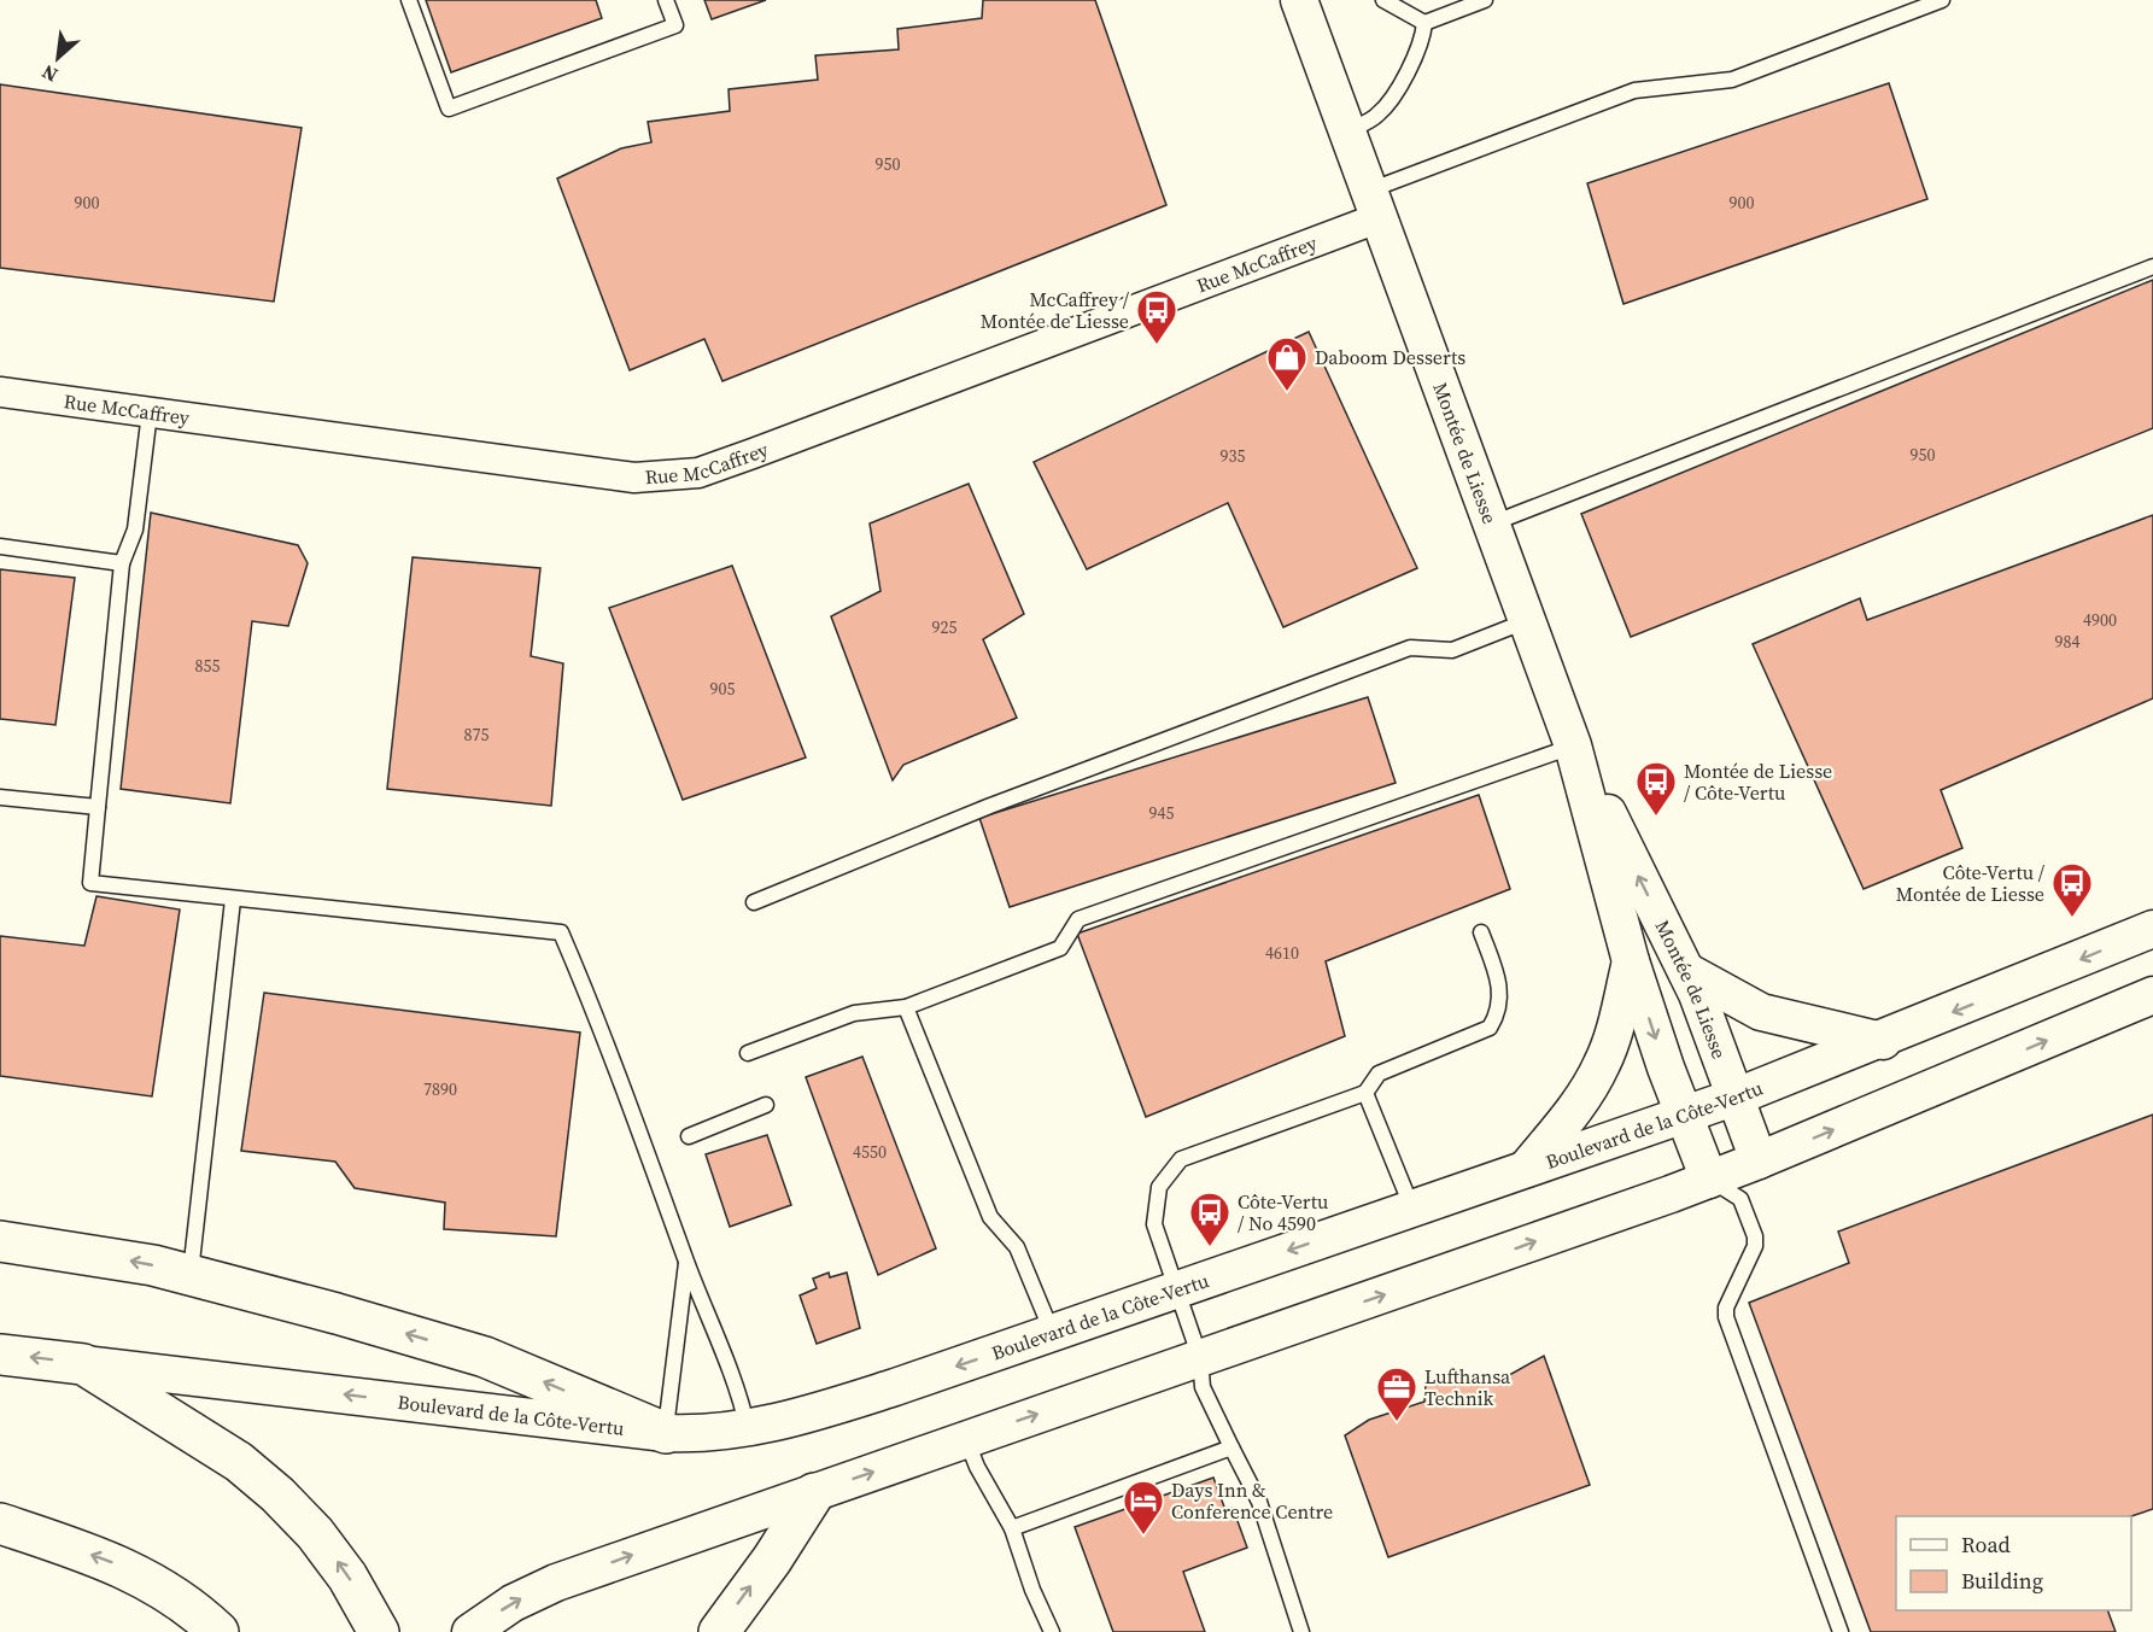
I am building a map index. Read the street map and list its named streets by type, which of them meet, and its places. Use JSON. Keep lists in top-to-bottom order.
{
  "streets": {
    "main road": ["Boulevard de la Côte-Vertu"],
    "street": ["Rue McCaffrey", "Montée de Liesse"]
  },
  "crossings": [
    ["Rue McCaffrey", "Montée de Liesse"],
    ["Montée de Liesse", "Boulevard de la Côte-Vertu"]
  ],
  "places": {
    "bus stop": [
      "McCaffrey / Montée de Liesse",
      "Montée de Liesse / Côte-Vertu",
      "Côte-Vertu / Montée de Liesse",
      "Côte-Vertu / No 4590"
    ],
    "shop": ["Daboom Desserts"],
    "office": ["Lufthansa Technik"],
    "hotel": ["Days Inn & Conference Centre"]
  },
  "house_numbers": [
    "950",
    "900",
    "900",
    "950",
    "935",
    "4900",
    "925",
    "984",
    "855",
    "905",
    "875",
    "945",
    "4610",
    "7890",
    "4550"
  ],
  "legend": ["Road", "Building"],
  "north": "bottom left"
}
